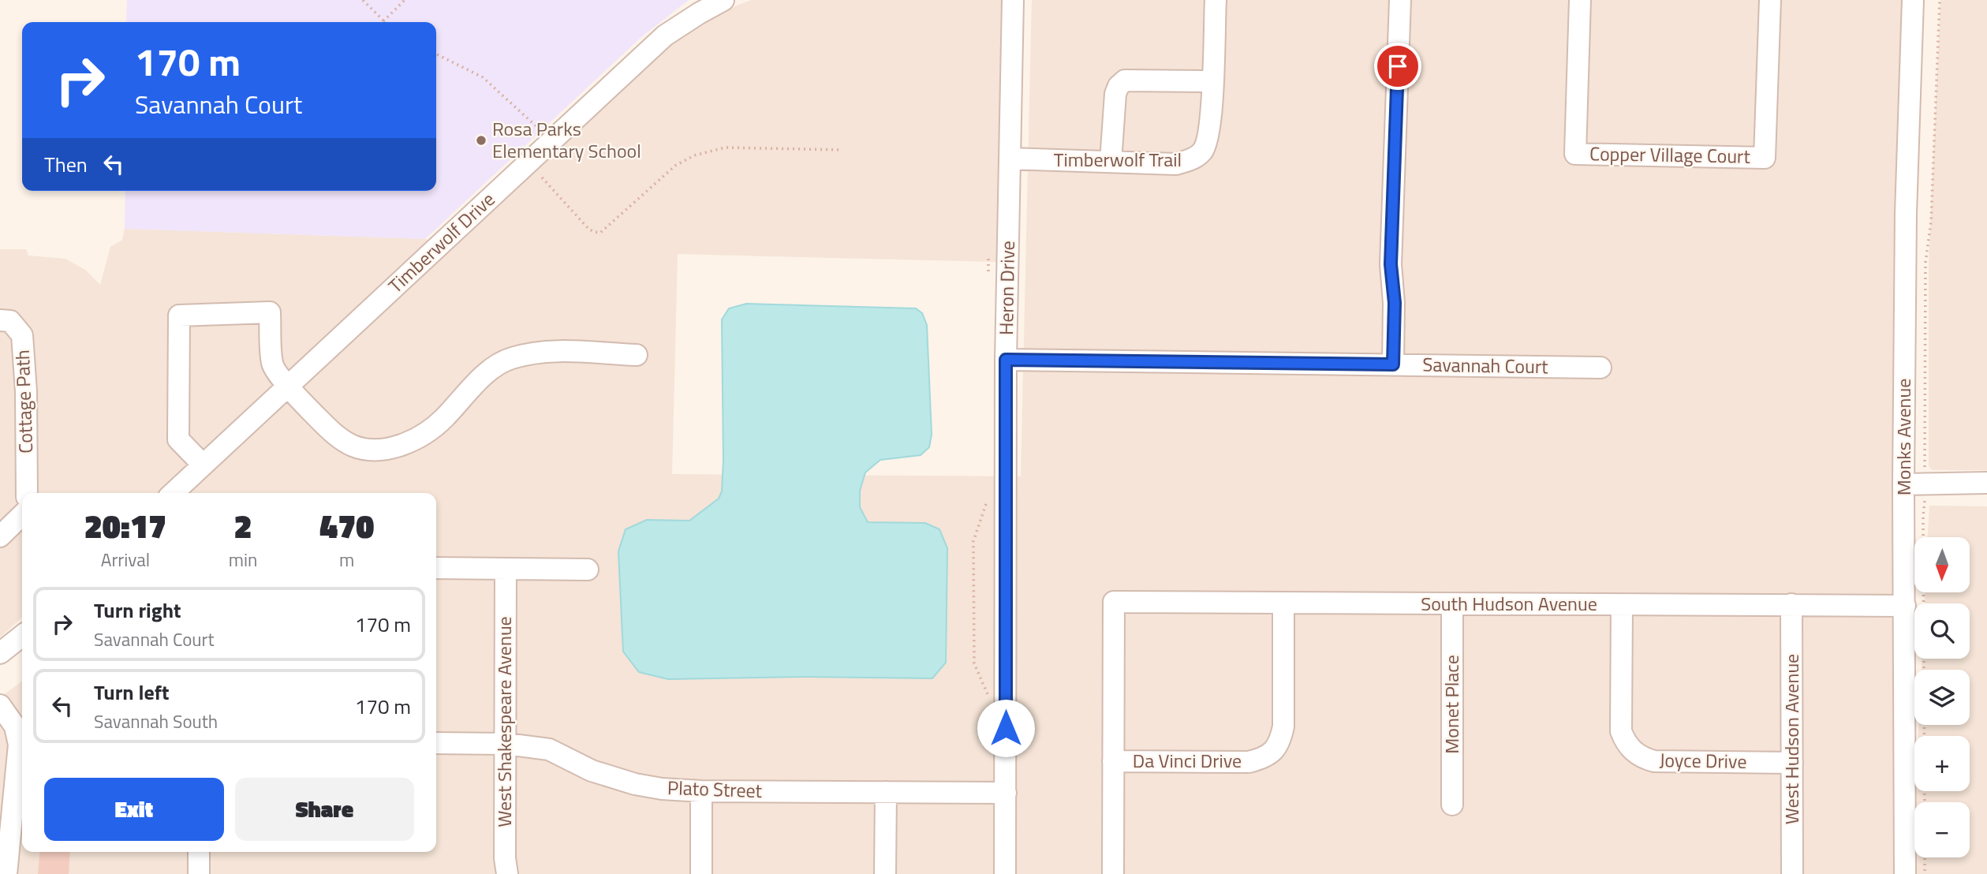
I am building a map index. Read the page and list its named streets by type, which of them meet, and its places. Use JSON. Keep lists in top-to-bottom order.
{
  "streets": {
    "street": [
      "Copper Village Court",
      "Timberwolf Trail",
      "Timberwolf Drive",
      "Heron Drive",
      "Savannah Court",
      "Cottage Path",
      "Monks Avenue",
      "South Hudson Avenue",
      "Monet Place",
      "West Shakespeare Avenue",
      "West Hudson Avenue",
      "Da Vinci Drive",
      "Joyce Drive",
      "Plato Street"
    ]
  },
  "crossings": [
    ["Timberwolf Trail", "Heron Drive"],
    ["Heron Drive", "Savannah Court"],
    ["Heron Drive", "Plato Street"],
    ["Monks Avenue", "South Hudson Avenue"],
    ["South Hudson Avenue", "Monet Place"],
    ["South Hudson Avenue", "West Hudson Avenue"],
    ["South Hudson Avenue", "Da Vinci Drive"],
    ["South Hudson Avenue", "Joyce Drive"],
    ["West Shakespeare Avenue", "Plato Street"],
    ["West Hudson Avenue", "Joyce Drive"]
  ],
  "places": ["Rosa Parks Elementary School"],
  "north": "bottom",
  "page": {
    "turn": ["170 m", "Savannah Court"],
    "then": "Then",
    "eta": [
      "20:17",
      "Arrival",
      "2",
      "min",
      "470",
      "m"
    ],
    "map_buttons": ["+", "−"],
    "list": [
      {
        "name": "Turn right",
        "note": "Savannah Court",
        "value": "170 m"
      },
      {
        "name": "Turn left",
        "note": "Savannah South",
        "value": "170 m"
      }
    ],
    "buttons": ["Exit", "Share"]
  }
}
